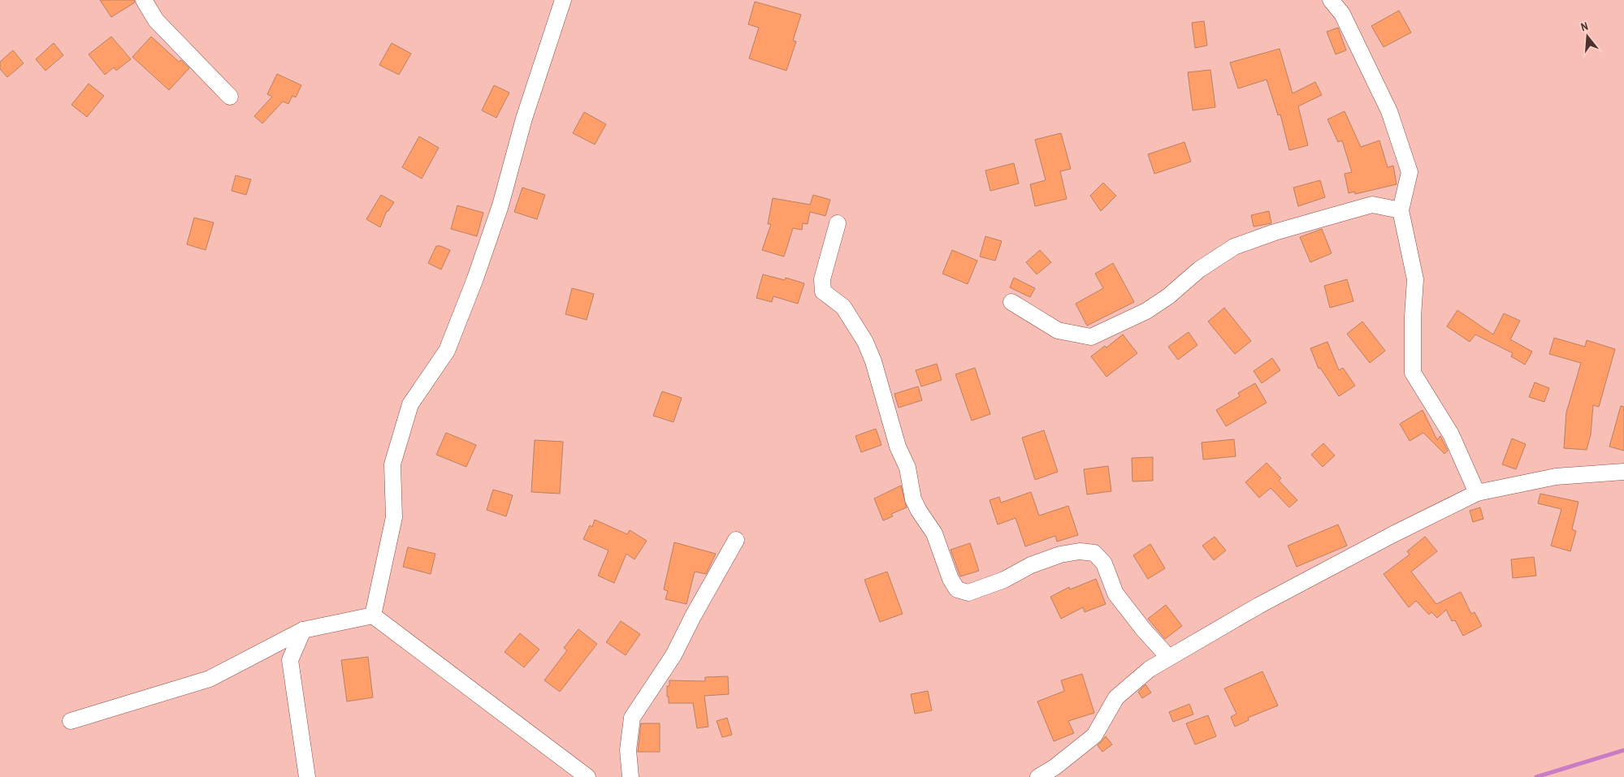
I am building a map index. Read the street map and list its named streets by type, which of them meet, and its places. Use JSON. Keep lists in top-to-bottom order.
{
  "north": "top"
}
